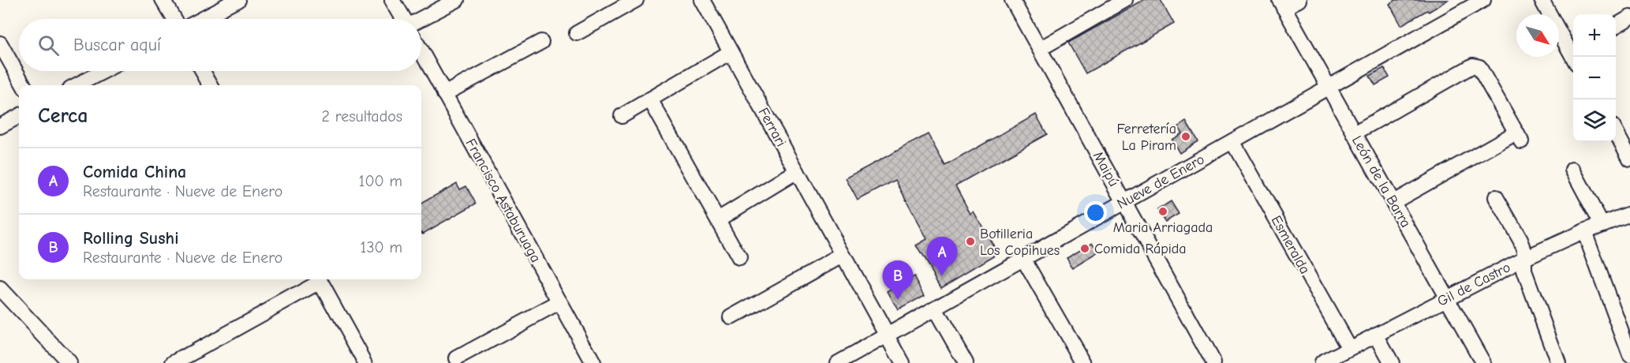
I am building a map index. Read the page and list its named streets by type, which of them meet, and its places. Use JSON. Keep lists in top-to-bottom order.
{
  "streets": {
    "street": [
      "Ferrari",
      "Maipú",
      "Nueve de Enero",
      "León de la Barra",
      "Francisco Astaburuaga",
      "Esmeralda",
      "Gil de Castro"
    ]
  },
  "crossings": [
    ["Ferrari", "Nueve de Enero"],
    ["Maipú", "Nueve de Enero"],
    ["Nueve de Enero", "León de la Barra"],
    ["Nueve de Enero", "Esmeralda"],
    ["León de la Barra", "Gil de Castro"],
    ["Esmeralda", "Gil de Castro"]
  ],
  "places": [
    "Ferretería La Piram",
    "Maria Arriagada",
    "Botilleria Los Copihues",
    "Comida Rápida"
  ],
  "north": "bottom right",
  "page": {
    "map_buttons": ["+", "−"],
    "search": "Buscar aquí",
    "heading": ["Cerca", "2 resultados"],
    "list": [
      {
        "mark": "A",
        "name": "Comida China",
        "note": "Restaurante · Nueve de Enero",
        "value": "100 m"
      },
      {
        "mark": "B",
        "name": "Rolling Sushi",
        "note": "Restaurante · Nueve de Enero",
        "value": "130 m"
      }
    ],
    "pins": ["A", "B"]
  }
}
